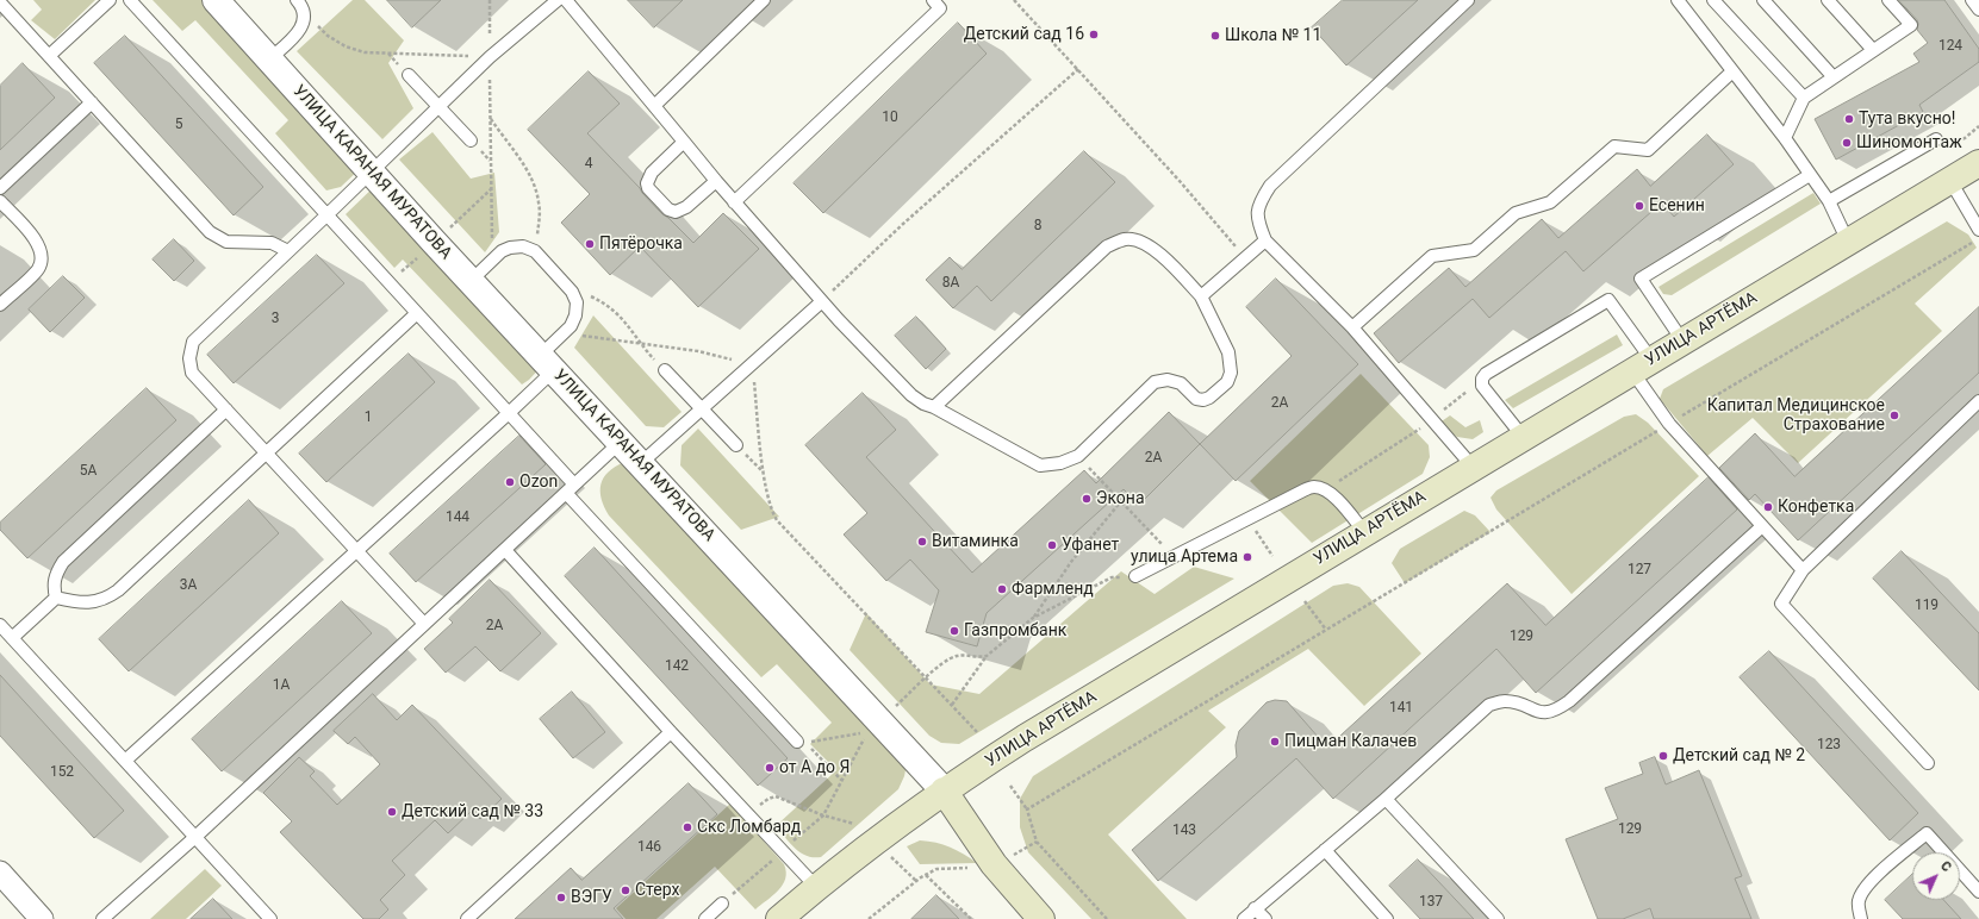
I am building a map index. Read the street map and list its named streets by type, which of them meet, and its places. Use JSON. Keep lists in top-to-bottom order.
{
  "streets": {
    "main road": ["УЛИЦА КАРАНАЯ МУРАТОВА", "УЛИЦА АРТЁМА"]
  },
  "crossings": [
    ["УЛИЦА КАРАНАЯ МУРАТОВА", "УЛИЦА АРТЁМА"]
  ],
  "places": [
    "Детский сад 16",
    "Школа № 11",
    "Тута вкусно!",
    "Шиномонтаж",
    "Есенин",
    "Пятёрочка",
    "Капитал Медицинское Страхование",
    "Ozon",
    "Экона",
    "Конфетка",
    "Витаминка",
    "Уфанет",
    "улица Артема",
    "Фармленд",
    "Газпромбанк",
    "Пицман Калачев",
    "Детский сад № 2",
    "от А до Я",
    "Детский сад № 33",
    "Скс Ломбард",
    "Стерх",
    "ВЭГУ"
  ],
  "house_numbers": [
    "124",
    "10",
    "5",
    "4",
    "8",
    "8А",
    "3",
    "2А",
    "1",
    "2А",
    "5А",
    "144",
    "127",
    "3А",
    "119",
    "2А",
    "129",
    "142",
    "1А",
    "141",
    "123",
    "152",
    "129",
    "143",
    "146",
    "137"
  ],
  "north": "top right"
}
